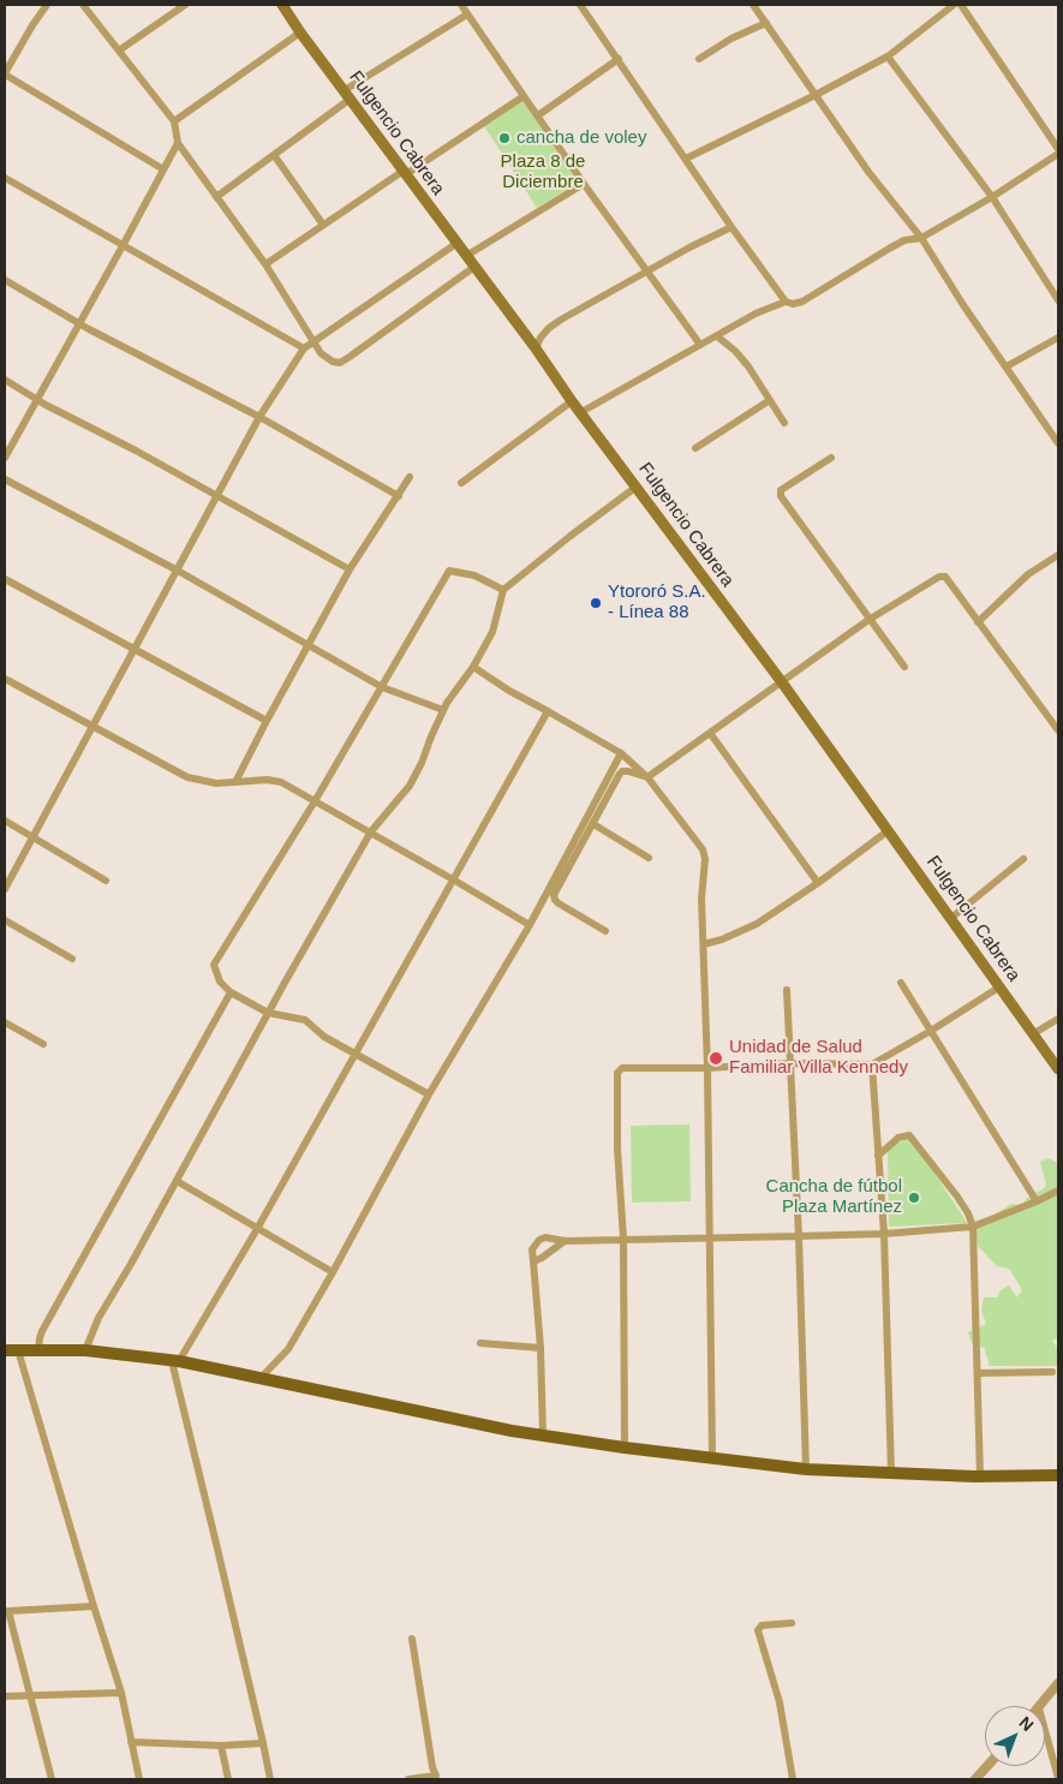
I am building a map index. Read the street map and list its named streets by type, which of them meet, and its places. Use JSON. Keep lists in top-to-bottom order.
{
  "streets": {
    "main road": ["Fulgencio Cabrera"]
  },
  "parks": ["Plaza 8 de Diciembre"],
  "places": [
    "cancha de voley",
    "Ytororó S.A. - Línea 88",
    "Unidad de Salud Familiar Villa Kennedy",
    "Cancha de fútbol Plaza Martínez"
  ],
  "north": "top right"
}
